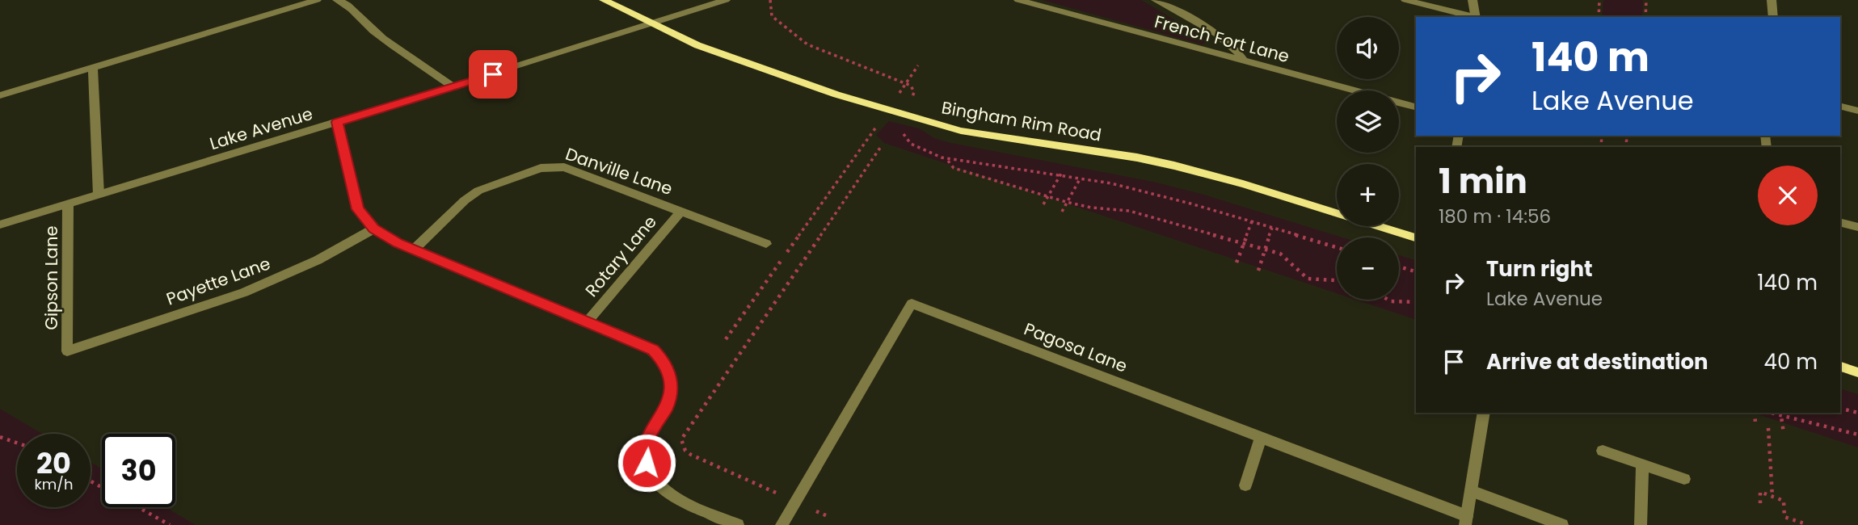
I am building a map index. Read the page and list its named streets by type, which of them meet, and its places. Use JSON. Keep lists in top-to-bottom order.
{
  "streets": {
    "street": [
      "French Fort Lane",
      "Bingham Rim Road",
      "Lake Avenue",
      "Danville Lane",
      "Rotary Lane",
      "Gipson Lane",
      "Payette Lane",
      "Pagosa Lane"
    ]
  },
  "crossings": [
    ["Bingham Rim Road", "Lake Avenue"],
    ["Lake Avenue", "Gipson Lane"],
    ["Danville Lane", "Rotary Lane"],
    ["Gipson Lane", "Payette Lane"]
  ],
  "page": {
    "map_buttons": ["+", "−"],
    "turn": ["140 m", "Lake Avenue"],
    "heading": ["1 min", "180 m · 14:56"],
    "list": [
      {
        "name": "Turn right",
        "note": "Lake Avenue",
        "value": "140 m"
      },
      {
        "name": "Arrive at destination",
        "value": "40 m"
      }
    ],
    "speed": "20 km/h",
    "limit": "30"
  }
}
